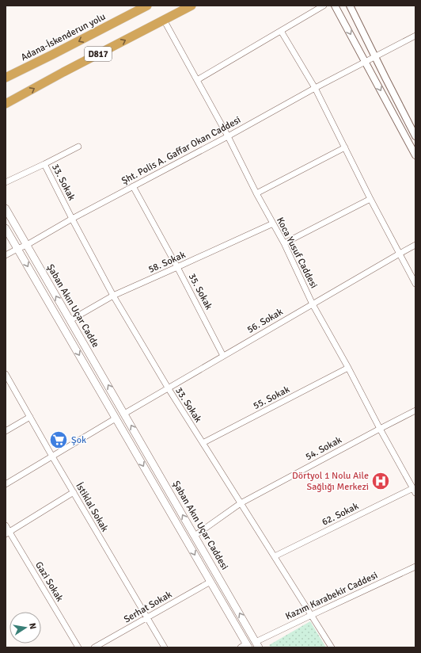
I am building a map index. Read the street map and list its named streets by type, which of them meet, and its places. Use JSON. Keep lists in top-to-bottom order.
{
  "streets": {
    "highway": ["Adana-İskenderun yolu", "D817"],
    "main road": ["Şaban Akın Uçar Cadde", "Şaban Akın Uçar Caddesi"],
    "street": [
      "Şht. Polis A. Gaffar Okan Caddesi",
      "33. Sokak",
      "Koca Yusuf Caddesi",
      "58. Sokak",
      "35. Sokak",
      "56. Sokak",
      "55. Sokak",
      "54. Sokak",
      "İstiklal Sokak",
      "62. Sokak",
      "Gazi Sokak",
      "Kazım Karabekir Caddesi",
      "Serhat Sokak"
    ]
  },
  "crossings": [
    ["D817", "Koca Yusuf Caddesi"],
    ["Şht. Polis A. Gaffar Okan Caddesi", "33. Sokak"],
    ["Şht. Polis A. Gaffar Okan Caddesi", "Koca Yusuf Caddesi"],
    ["Şht. Polis A. Gaffar Okan Caddesi", "35. Sokak"],
    ["Şht. Polis A. Gaffar Okan Caddesi", "Şaban Akın Uçar Cadde"],
    ["Şht. Polis A. Gaffar Okan Caddesi", "Şaban Akın Uçar Caddesi"],
    ["33. Sokak", "58. Sokak"],
    ["33. Sokak", "56. Sokak"],
    ["33. Sokak", "55. Sokak"],
    ["33. Sokak", "54. Sokak"],
    ["33. Sokak", "62. Sokak"],
    ["33. Sokak", "Kazım Karabekir Caddesi"],
    ["Koca Yusuf Caddesi", "58. Sokak"],
    ["Koca Yusuf Caddesi", "56. Sokak"],
    ["Koca Yusuf Caddesi", "55. Sokak"],
    ["Koca Yusuf Caddesi", "54. Sokak"],
    ["Koca Yusuf Caddesi", "62. Sokak"],
    ["58. Sokak", "35. Sokak"],
    ["58. Sokak", "Şaban Akın Uçar Cadde"],
    ["35. Sokak", "56. Sokak"],
    ["Şaban Akın Uçar Cadde", "56. Sokak"],
    ["Şaban Akın Uçar Cadde", "Şaban Akın Uçar Caddesi"],
    ["56. Sokak", "Şaban Akın Uçar Caddesi"],
    ["54. Sokak", "Şaban Akın Uçar Caddesi"],
    ["İstiklal Sokak", "Serhat Sokak"],
    ["Şaban Akın Uçar Caddesi", "Kazım Karabekir Caddesi"],
    ["Şaban Akın Uçar Caddesi", "Serhat Sokak"]
  ],
  "one_way": ["Şaban Akın Uçar Cadde"],
  "places": {
    "supermarket": ["Şok"],
    "hospital": ["Dörtyol 1 Nolu Aile Sağlığı Merkezi"]
  },
  "north": "right"
}
